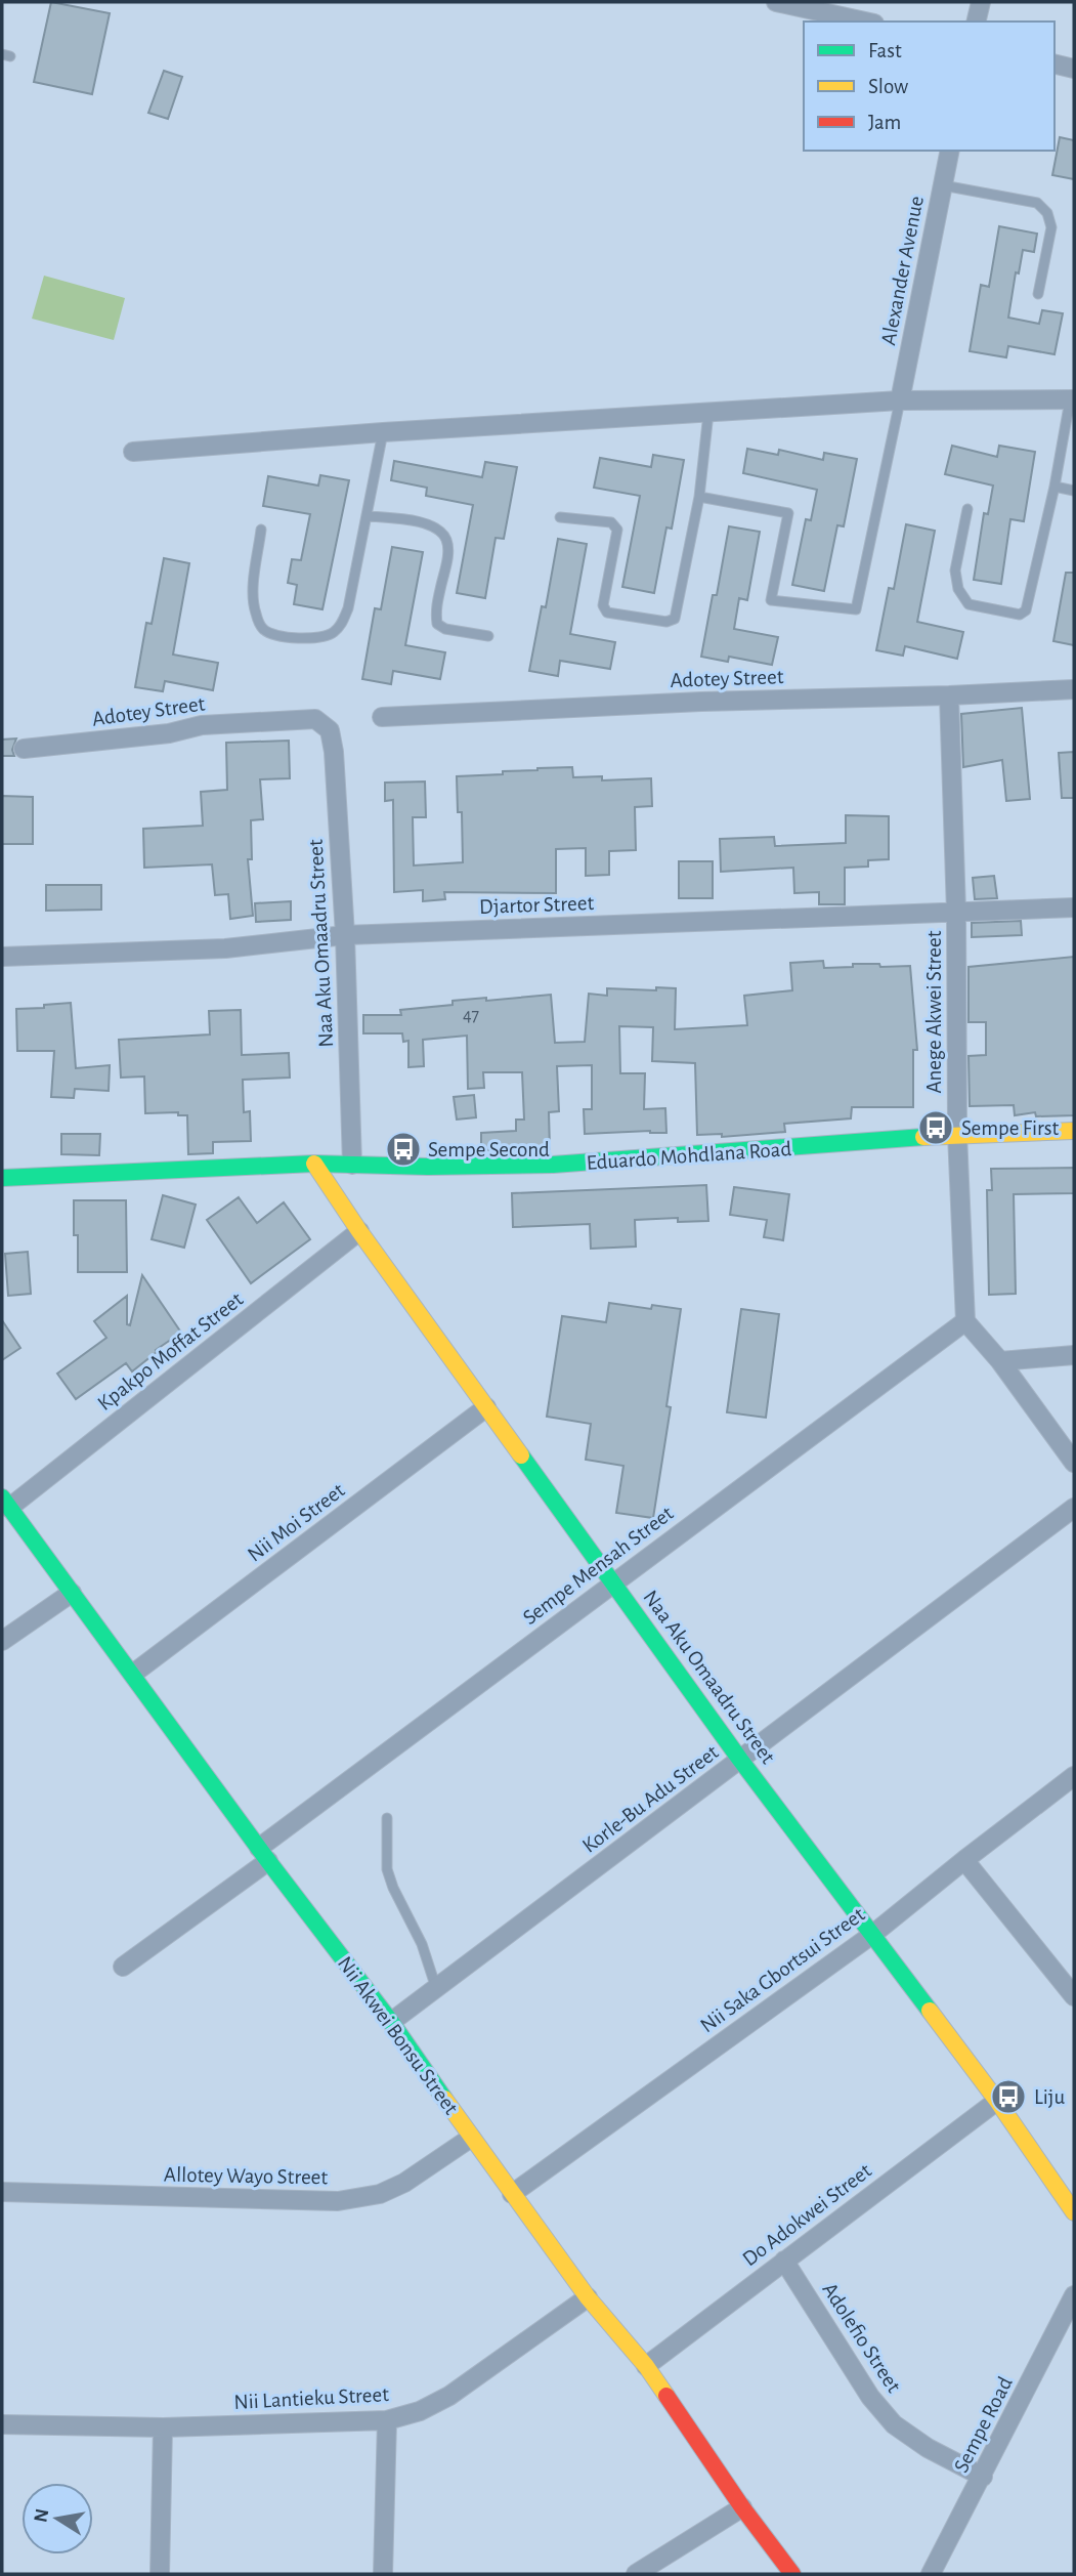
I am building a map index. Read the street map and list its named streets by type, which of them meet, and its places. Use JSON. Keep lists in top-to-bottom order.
{
  "streets": {
    "street": [
      "Alexander Avenue",
      "Adotey Street",
      "Djartor Street",
      "Naa Aku Omaadru Street",
      "Anege Akwei Street",
      "Eduardo Mohdlana Road",
      "Kpakpo Moffat Street",
      "Nii Moi Street",
      "Sempe Mensah Street",
      "Korle-Bu Adu Street",
      "Nii Saka Gbortsui Street",
      "Nii Akwei Bonsu Street",
      "Allotey Wayo Street",
      "Do Adokwei Street",
      "Adolefio Street",
      "Nii Lantieku Street",
      "Sempe Road"
    ]
  },
  "crossings": [
    ["Adotey Street", "Naa Aku Omaadru Street"],
    ["Adotey Street", "Anege Akwei Street"],
    ["Djartor Street", "Naa Aku Omaadru Street"],
    ["Djartor Street", "Anege Akwei Street"],
    ["Naa Aku Omaadru Street", "Eduardo Mohdlana Road"],
    ["Naa Aku Omaadru Street", "Kpakpo Moffat Street"],
    ["Naa Aku Omaadru Street", "Nii Moi Street"],
    ["Naa Aku Omaadru Street", "Sempe Mensah Street"],
    ["Naa Aku Omaadru Street", "Korle-Bu Adu Street"],
    ["Naa Aku Omaadru Street", "Nii Saka Gbortsui Street"],
    ["Naa Aku Omaadru Street", "Do Adokwei Street"],
    ["Anege Akwei Street", "Eduardo Mohdlana Road"],
    ["Anege Akwei Street", "Sempe Mensah Street"],
    ["Kpakpo Moffat Street", "Nii Akwei Bonsu Street"],
    ["Nii Moi Street", "Nii Akwei Bonsu Street"],
    ["Sempe Mensah Street", "Nii Akwei Bonsu Street"],
    ["Korle-Bu Adu Street", "Nii Akwei Bonsu Street"],
    ["Nii Saka Gbortsui Street", "Nii Akwei Bonsu Street"],
    ["Nii Akwei Bonsu Street", "Allotey Wayo Street"],
    ["Nii Akwei Bonsu Street", "Do Adokwei Street"],
    ["Nii Akwei Bonsu Street", "Nii Lantieku Street"],
    ["Do Adokwei Street", "Adolefio Street"],
    ["Adolefio Street", "Sempe Road"]
  ],
  "places": {
    "bus stop": ["Sempe First", "Sempe Second", "Liju"]
  },
  "house_numbers": ["47"],
  "legend": ["Fast", "Slow", "Jam"],
  "north": "left"
}
